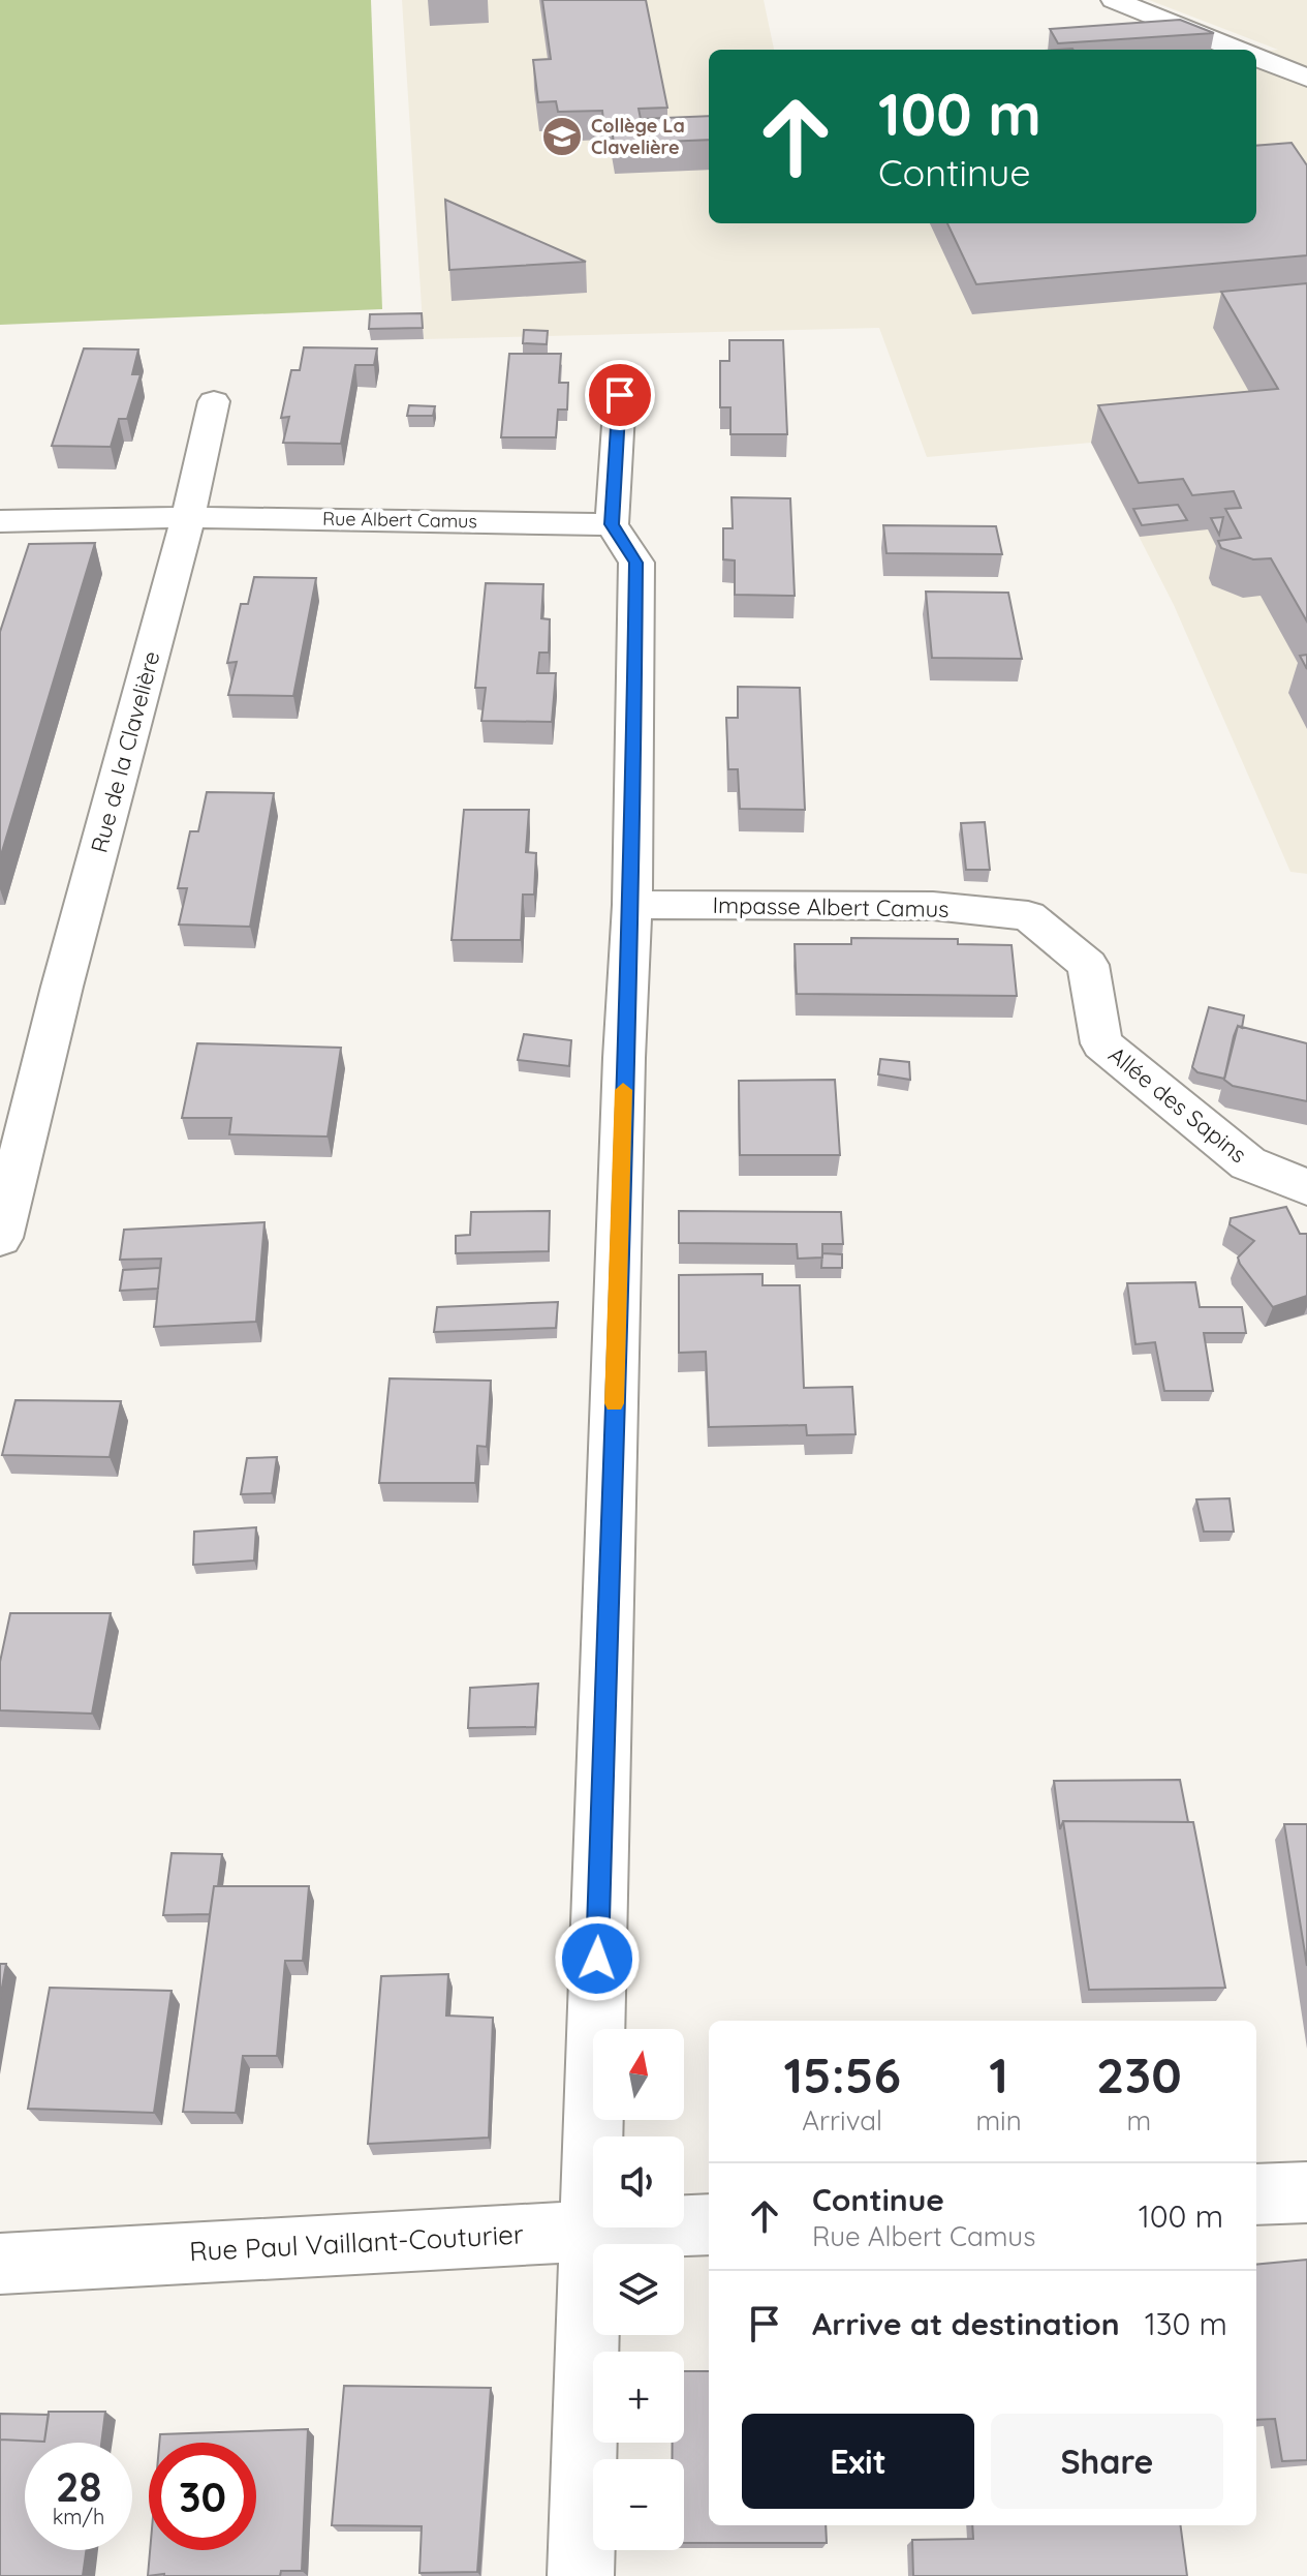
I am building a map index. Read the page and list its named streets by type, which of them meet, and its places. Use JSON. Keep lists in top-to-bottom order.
{
  "streets": {
    "street": [
      "Rue Albert Camus",
      "Rue de la Clavelière",
      "Impasse Albert Camus",
      "Allée des Sapins",
      "Rue Paul Vaillant-Couturier"
    ]
  },
  "crossings": [
    ["Rue Albert Camus", "Rue de la Clavelière"],
    ["Impasse Albert Camus", "Allée des Sapins"]
  ],
  "places": {
    "school or university": ["Collège La Clavelière"]
  },
  "north": "top",
  "page": {
    "turn": ["100 m", "Continue"],
    "eta": [
      "15:56",
      "Arrival",
      "1",
      "min",
      "230",
      "m"
    ],
    "map_buttons": ["+", "−"],
    "list": [
      {
        "name": "Continue",
        "note": "Rue Albert Camus",
        "value": "100 m"
      },
      {
        "name": "Arrive at destination",
        "value": "130 m"
      }
    ],
    "buttons": ["Exit", "Share"],
    "speed": "28 km/h",
    "limit": "30"
  }
}
